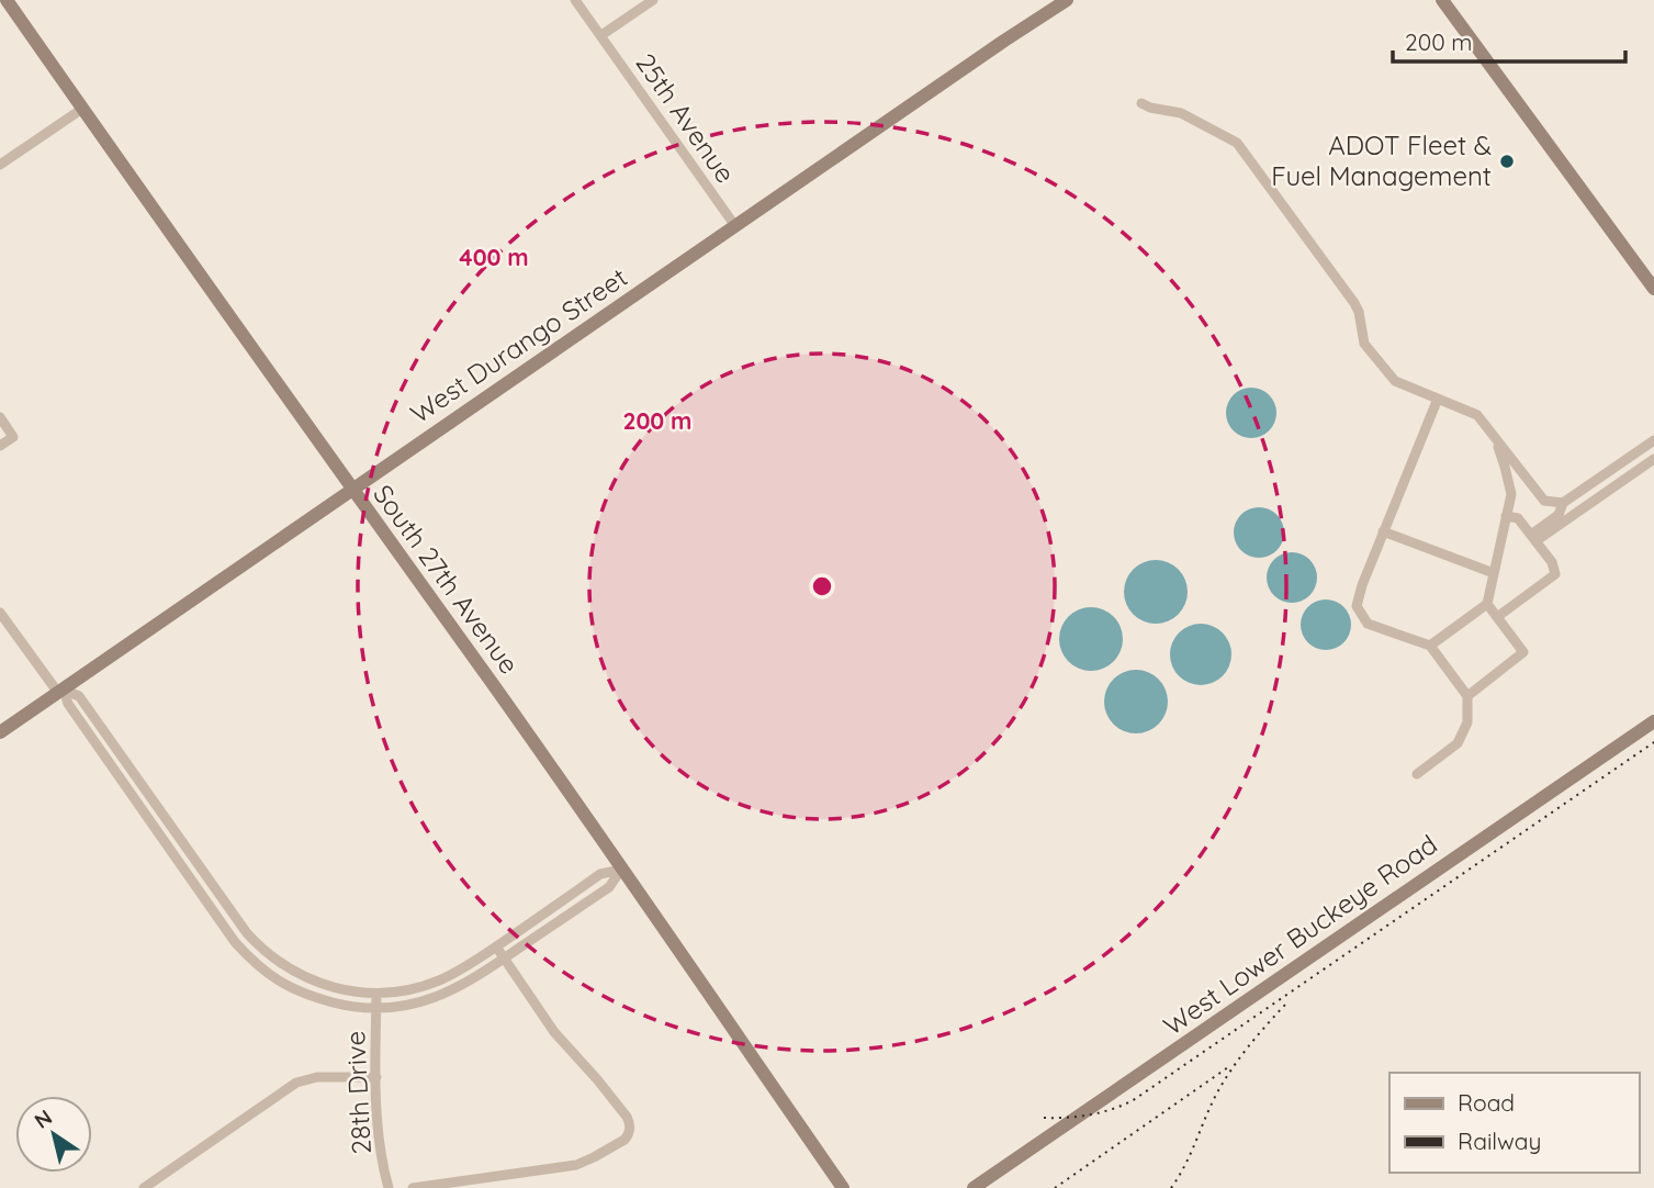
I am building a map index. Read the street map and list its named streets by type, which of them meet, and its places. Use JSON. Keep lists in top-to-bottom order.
{
  "streets": {
    "main road": ["West Durango Street", "South 27th Avenue", "West Lower Buckeye Road"],
    "street": ["25th Avenue", "28th Drive"]
  },
  "crossings": [
    ["25th Avenue", "West Durango Street"],
    ["West Durango Street", "South 27th Avenue"]
  ],
  "places": ["ADOT Fleet & Fuel Management"],
  "legend": ["Road", "Railway"],
  "scale_bar": "200 m",
  "north": "top left",
  "rings": ["400 m", "200 m"]
}
